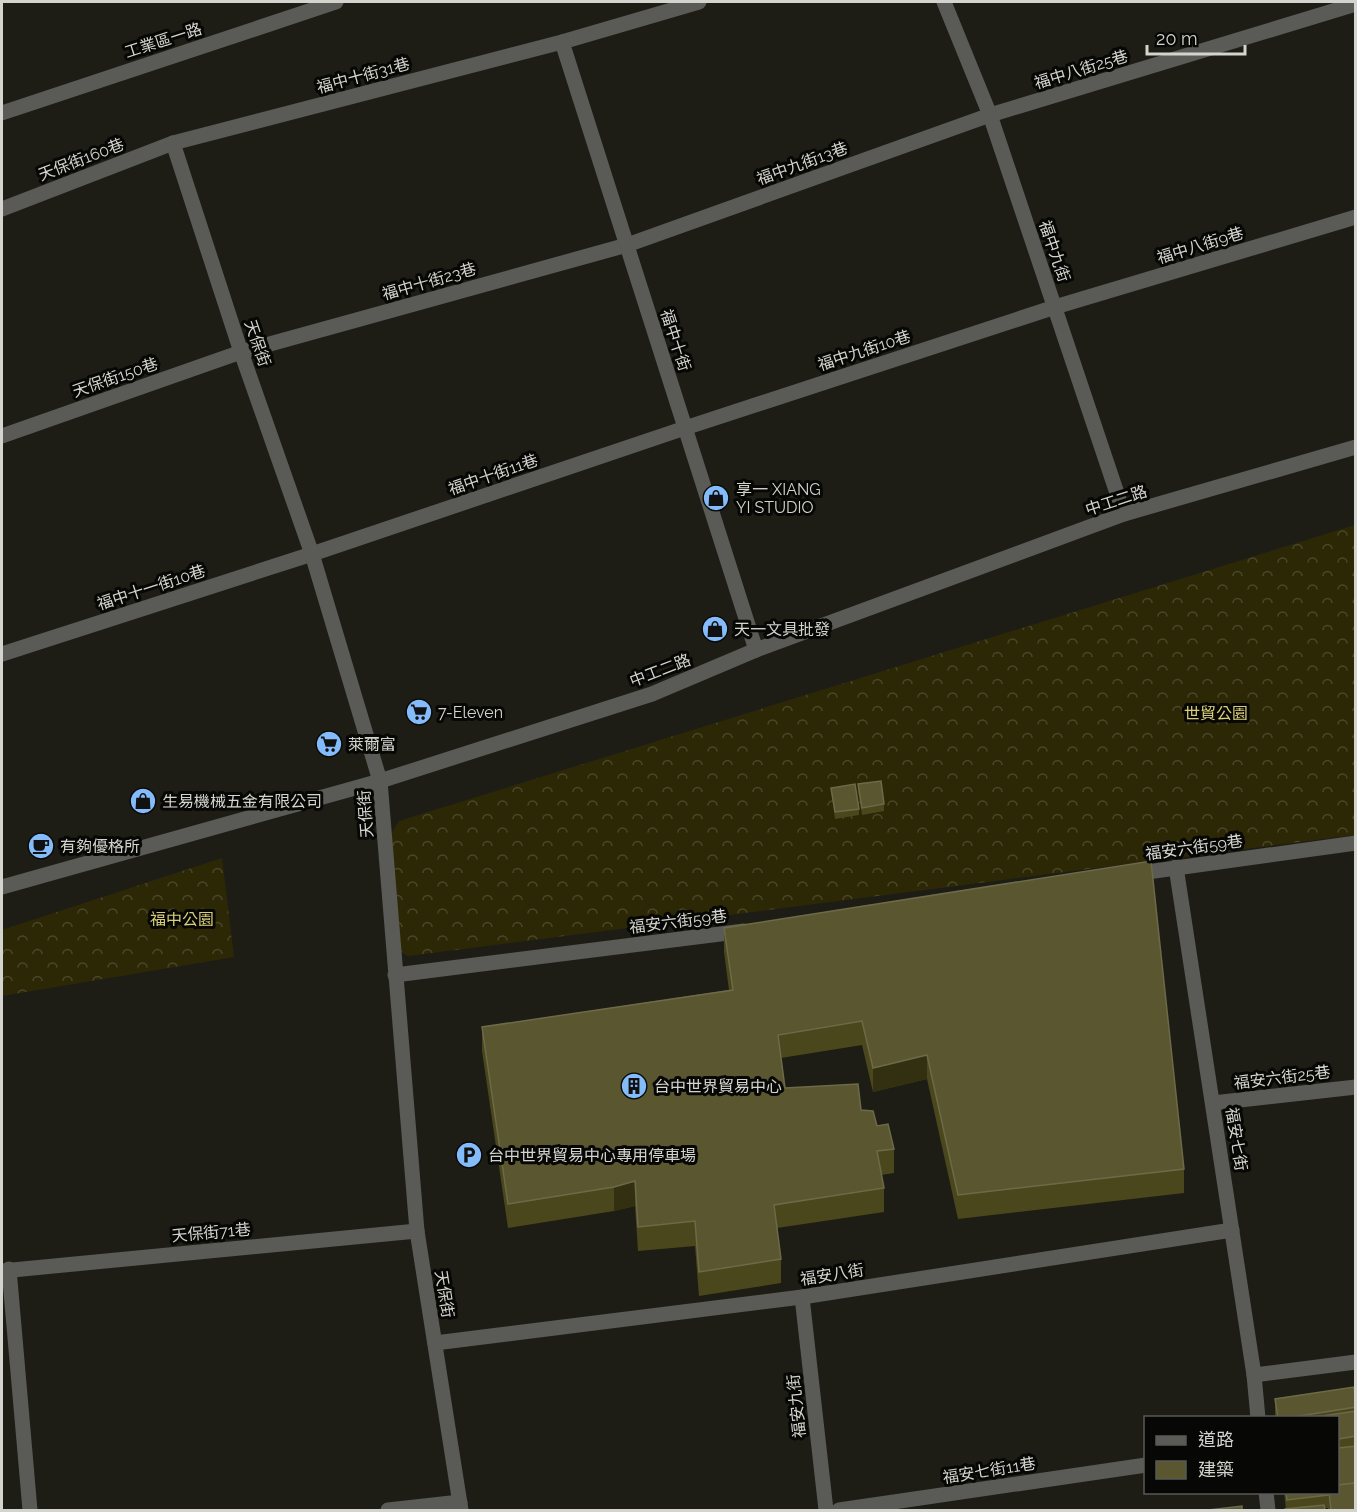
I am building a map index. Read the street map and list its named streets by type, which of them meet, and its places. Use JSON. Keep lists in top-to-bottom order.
{
  "streets": {
    "street": [
      "工業區一路",
      "福中八街25巷",
      "福中十街31巷",
      "天保街160巷",
      "福中九街13巷",
      "福中八街9巷",
      "福中九街",
      "福中十街23巷",
      "福中十街",
      "天保街",
      "福中九街10巷",
      "天保街150巷",
      "福中十街11巷",
      "中工二路",
      "福中十一街10巷",
      "福安六街59巷",
      "福安六街25巷",
      "福安七街",
      "天保街71巷",
      "福安八街",
      "福安九街",
      "福安七街11巷"
    ]
  },
  "crossings": [
    ["福中八街25巷", "福中九街13巷"],
    ["福中八街25巷", "福中九街"],
    ["福中十街31巷", "天保街160巷"],
    ["福中十街31巷", "福中十街"],
    ["福中十街31巷", "天保街"],
    ["天保街160巷", "天保街"],
    ["福中九街13巷", "福中九街"],
    ["福中九街13巷", "福中十街23巷"],
    ["福中九街13巷", "福中十街"],
    ["福中八街9巷", "福中九街"],
    ["福中八街9巷", "福中九街10巷"],
    ["福中九街", "福中九街10巷"],
    ["福中九街", "中工二路"],
    ["福中十街23巷", "福中十街"],
    ["福中十街23巷", "天保街"],
    ["福中十街23巷", "天保街150巷"],
    ["福中十街", "福中九街10巷"],
    ["福中十街", "福中十街11巷"],
    ["福中十街", "中工二路"],
    ["天保街", "天保街150巷"],
    ["天保街", "福中十街11巷"],
    ["天保街", "中工二路"],
    ["天保街", "福中十一街10巷"],
    ["天保街", "福安六街59巷"],
    ["天保街", "天保街71巷"],
    ["天保街", "福安八街"],
    ["福中九街10巷", "福中十街11巷"],
    ["福中十街11巷", "福中十一街10巷"],
    ["福安六街59巷", "福安七街"],
    ["福安六街25巷", "福安七街"],
    ["福安七街", "福安八街"],
    ["福安八街", "福安九街"]
  ],
  "parks": ["世貿公園", "福中公園"],
  "places": {
    "shop": ["享一 XIANG YI STUDIO", "天一文具批發", "生易機械五金有限公司"],
    "supermarket": ["7-Eleven", "萊爾富"],
    "cafe": ["有夠優格所"],
    "building": ["台中世界貿易中心"],
    "parking": ["台中世界貿易中心專用停車場"]
  },
  "legend": ["道路", "建築"],
  "scale_bar": "20 m"
}
